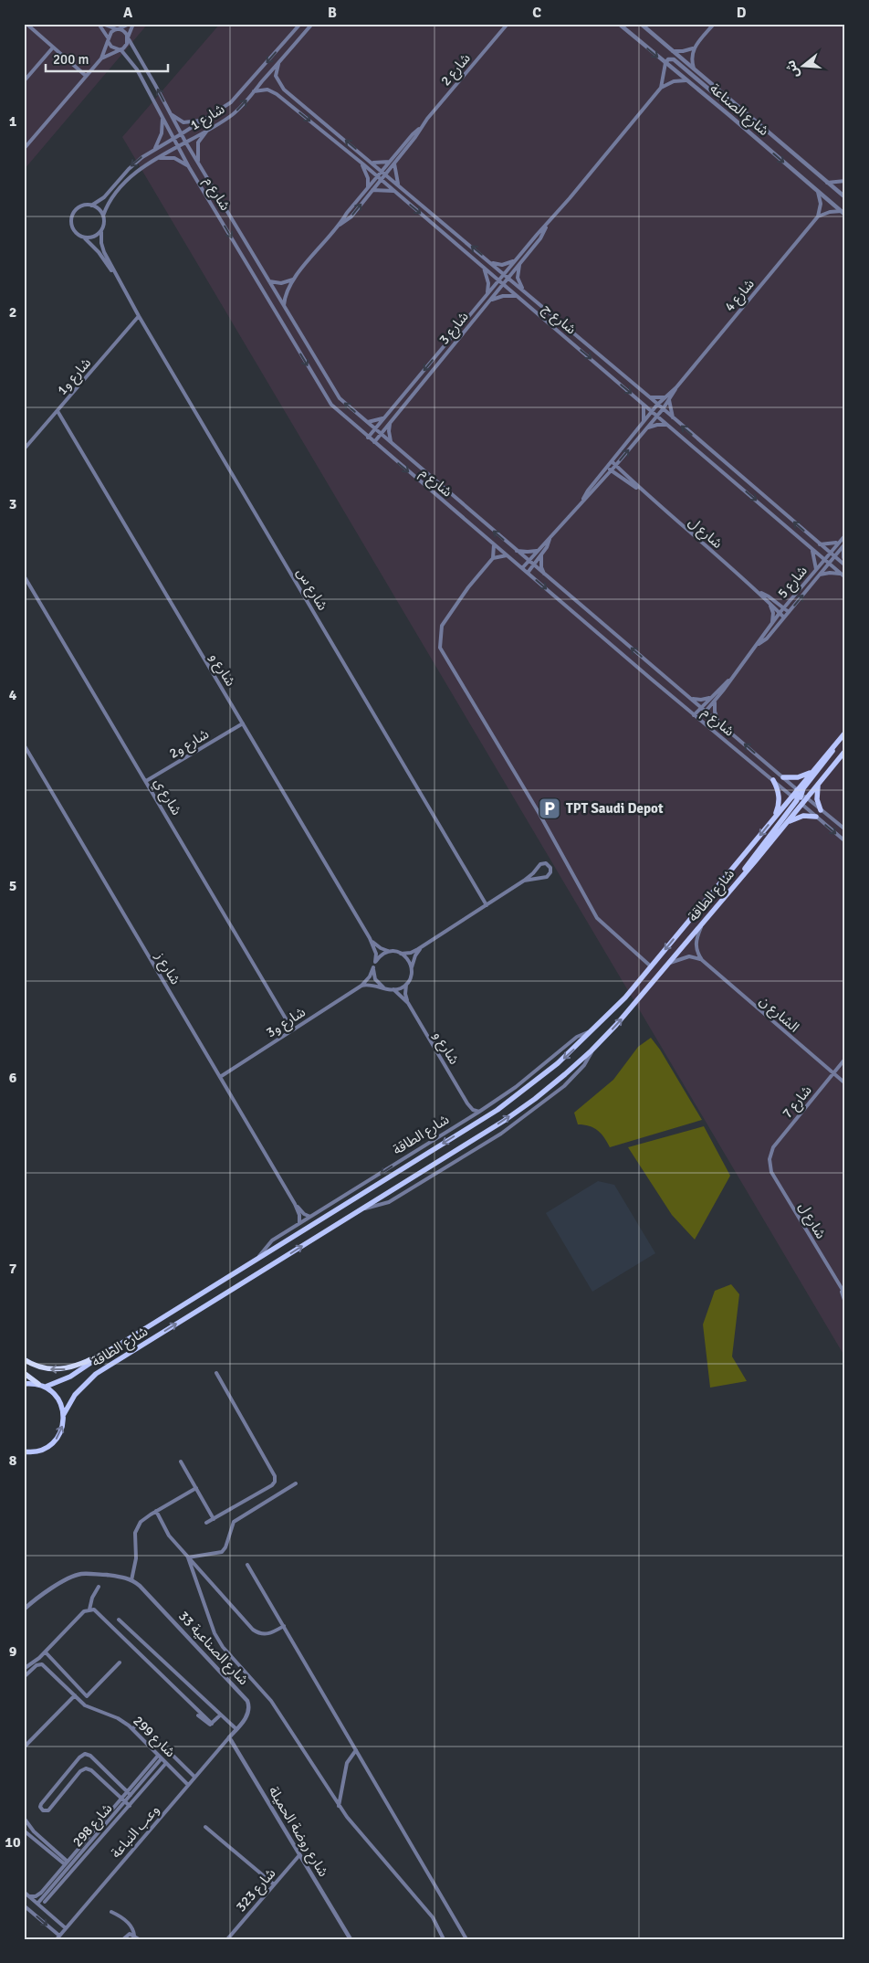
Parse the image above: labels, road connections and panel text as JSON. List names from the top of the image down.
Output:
{
  "streets": {
    "main road": ["شارع الطاقة"],
    "street": [
      "شارع 2",
      "شارع الصناعة",
      "شارع 1",
      "شارع م",
      "شارع 4",
      "شارع ج",
      "شارع 3",
      "شارع و1",
      "شارع ل",
      "شارع 5",
      "شارع س",
      "شارع و",
      "شارع و2",
      "شارع ي",
      "شارع ز",
      "الشارع ن",
      "شارع و3",
      "شارع 7",
      "شارع الصناعية 33",
      "شارع 299",
      "شارع 298",
      "وعب النباعة",
      "شارع روضة الحميلة",
      "شارع 323"
    ]
  },
  "crossings": [
    ["شارع 2", "شارع م"],
    ["شارع 2", "شارع ج"],
    ["شارع 1", "شارع م"],
    ["شارع 1", "شارع ج"],
    ["شارع 1", "شارع س"],
    ["شارع م", "شارع 4"],
    ["شارع م", "شارع 3"],
    ["شارع م", "شارع 5"],
    ["شارع م", "شارع الطاقة"],
    ["شارع 4", "شارع ج"],
    ["شارع 4", "شارع ل"],
    ["شارع ج", "شارع 3"],
    ["شارع ج", "شارع 5"],
    ["شارع و1", "شارع س"],
    ["شارع و1", "شارع و"],
    ["شارع ل", "شارع 5"],
    ["شارع ل", "شارع 7"],
    ["شارع و", "شارع و2"],
    ["شارع و", "شارع الطاقة"],
    ["شارع و", "شارع و3"],
    ["شارع و2", "شارع ي"],
    ["شارع ي", "شارع و3"],
    ["شارع الطاقة", "شارع ز"],
    ["شارع ز", "شارع و3"],
    ["الشارع ن", "شارع 7"],
    ["شارع الصناعية 33", "وعب النباعة"],
    ["شارع الصناعية 33", "شارع روضة الحميلة"],
    ["شارع 299", "شارع 298"],
    ["شارع 299", "وعب النباعة"],
    ["وعب النباعة", "شارع روضة الحميلة"],
    ["شارع روضة الحميلة", "شارع 323"]
  ],
  "places": {
    "parking": ["TPT Saudi Depot"]
  },
  "scale_bar": "200 m",
  "north": "left",
  "grid": {
    "columns": [
      "A",
      "B",
      "C",
      "D"
    ],
    "rows": [
      "1",
      "2",
      "3",
      "4",
      "5",
      "6",
      "7",
      "8",
      "9",
      "10"
    ]
  }
}
